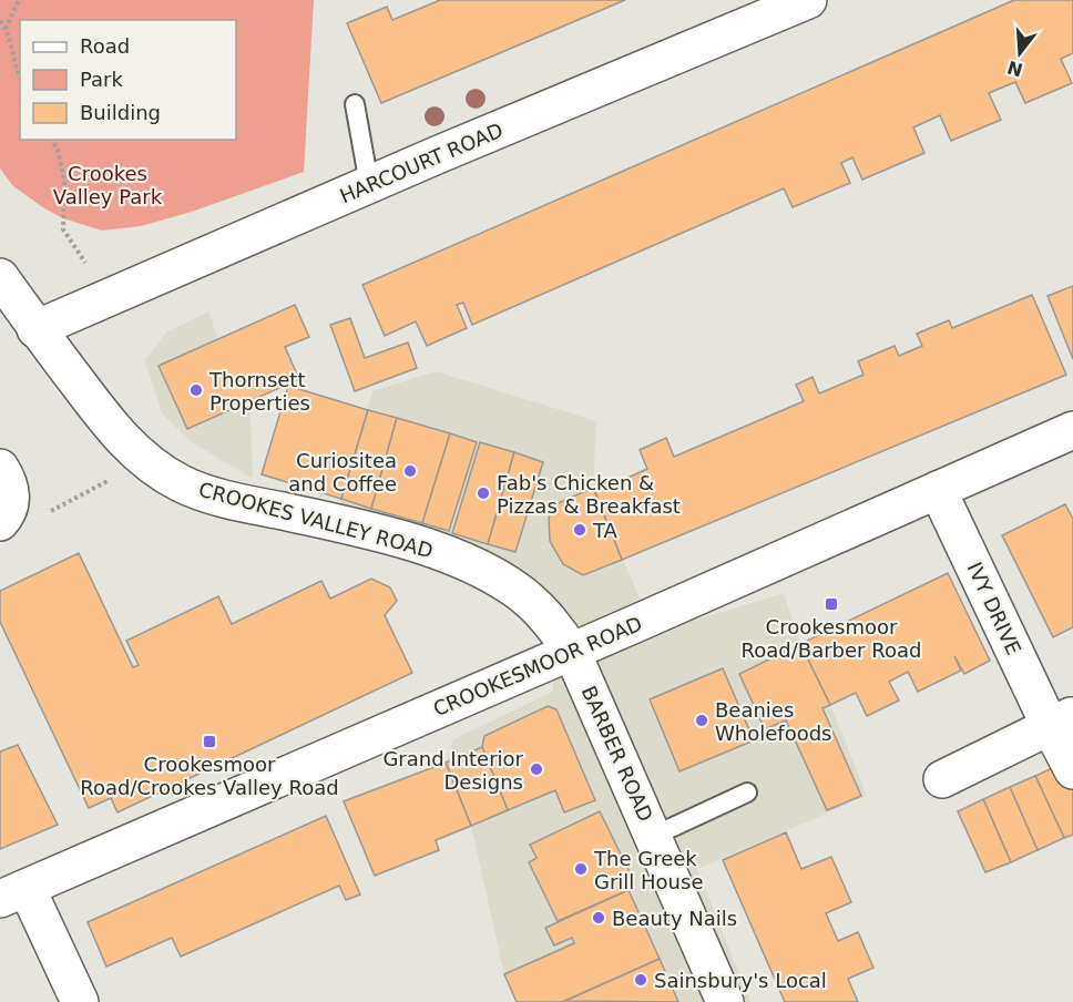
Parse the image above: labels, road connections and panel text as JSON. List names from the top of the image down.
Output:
{
  "streets": {
    "street": [
      "HARCOURT ROAD",
      "CROOKES VALLEY ROAD",
      "IVY DRIVE",
      "CROOKESMOOR ROAD",
      "BARBER ROAD"
    ]
  },
  "crossings": [
    ["HARCOURT ROAD", "CROOKES VALLEY ROAD"],
    ["CROOKES VALLEY ROAD", "CROOKESMOOR ROAD"],
    ["CROOKES VALLEY ROAD", "BARBER ROAD"],
    ["IVY DRIVE", "CROOKESMOOR ROAD"],
    ["CROOKESMOOR ROAD", "BARBER ROAD"]
  ],
  "parks": ["Crookes Valley Park"],
  "places": {
    "other": [
      "Thornsett Properties",
      "Curiositea and Coffee",
      "Fab's Chicken & Pizzas & Breakfast",
      "TA",
      "Beanies Wholefoods",
      "Grand Interior Designs",
      "The Greek Grill House",
      "Beauty Nails",
      "Sainsbury's Local"
    ],
    "transit": ["Crookesmoor Road/Barber Road", "Crookesmoor Road/Crookes Valley Road"]
  },
  "legend": ["Road", "Park", "Building"],
  "north": "bottom"
}
